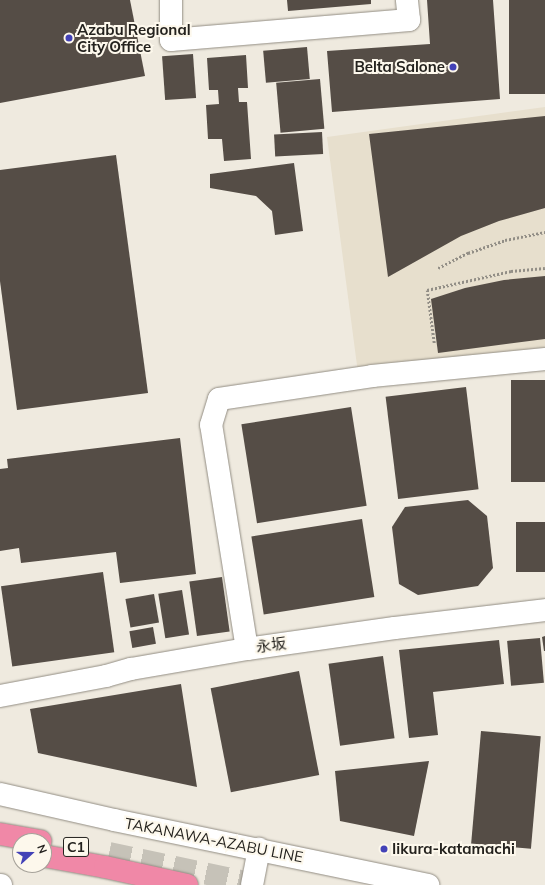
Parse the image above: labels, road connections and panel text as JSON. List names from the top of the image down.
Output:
{
  "streets": {
    "highway": ["C1"],
    "street": ["永坂", "TAKANAWA-AZABU LINE"]
  },
  "places": ["Azabu Regional City Office", "Belta Salone", "Iikura-katamachi"],
  "north": "right"
}
